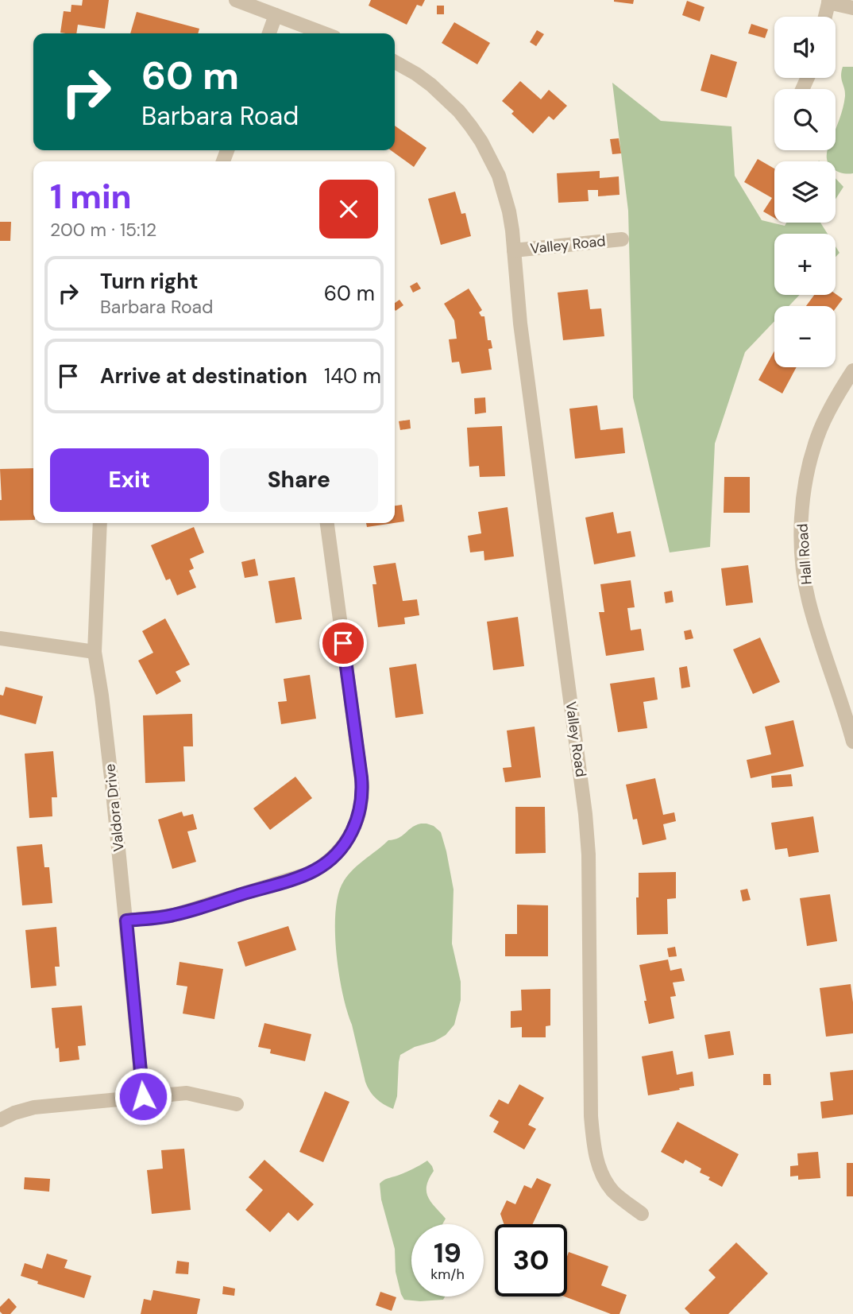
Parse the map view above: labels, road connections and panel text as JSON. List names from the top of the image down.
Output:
{
  "streets": {
    "street": ["Valley Road", "Hall Road", "Valdora Drive"]
  },
  "page": {
    "map_buttons": ["+", "−"],
    "turn": ["60 m", "Barbara Road"],
    "heading": ["1 min", "200 m · 15:12"],
    "list": [
      {
        "name": "Turn right",
        "note": "Barbara Road",
        "value": "60 m"
      },
      {
        "name": "Arrive at destination",
        "value": "140 m"
      }
    ],
    "buttons": ["Exit", "Share"],
    "speed": "19 km/h",
    "limit": "30"
  }
}
